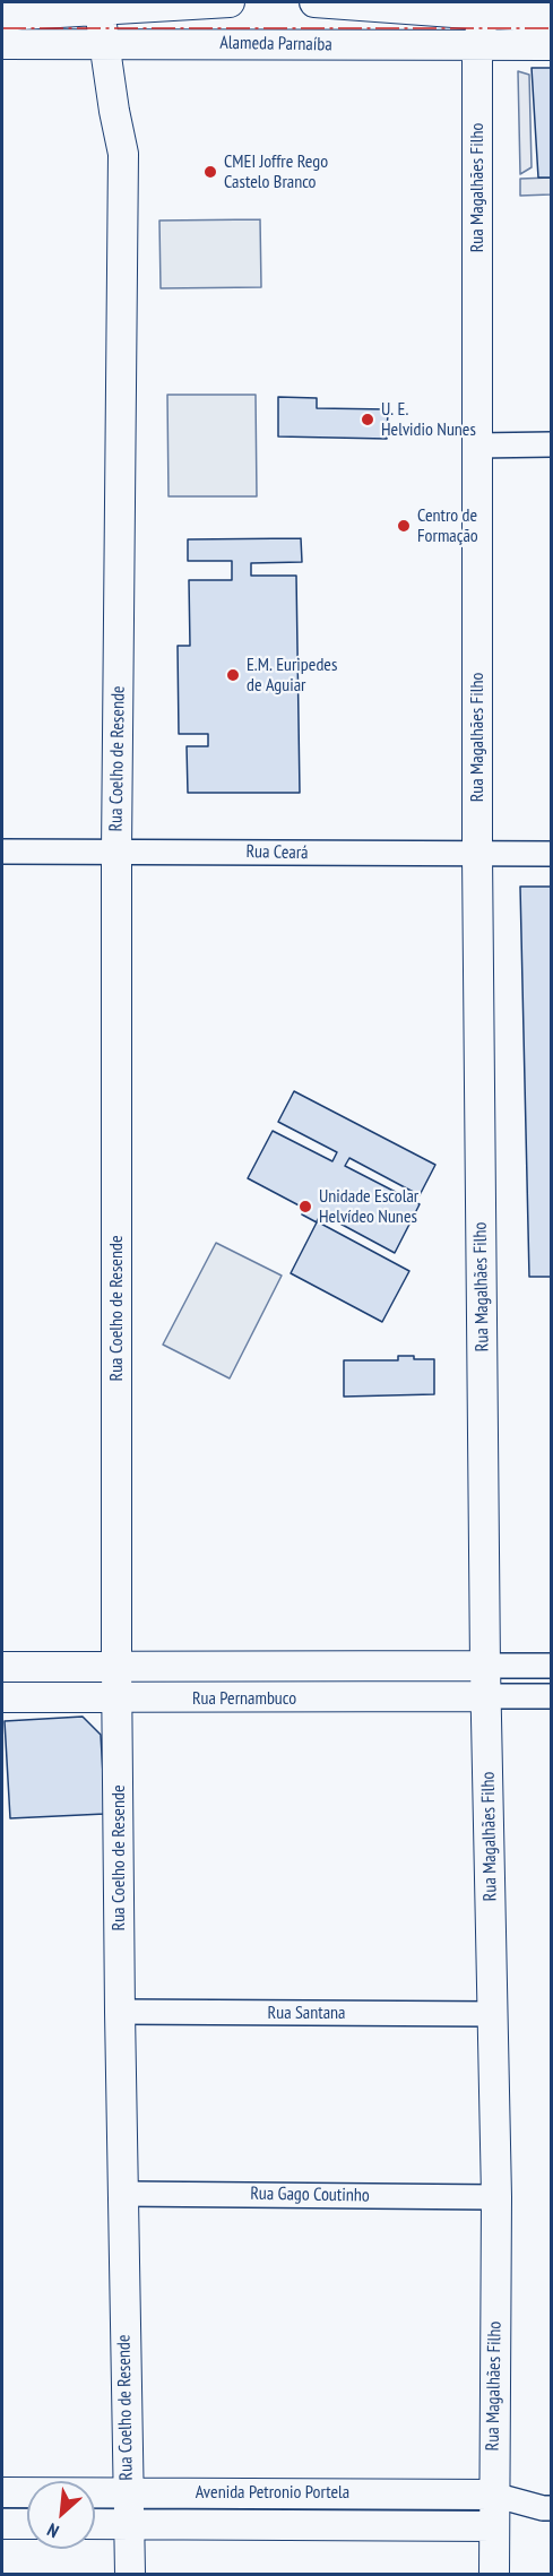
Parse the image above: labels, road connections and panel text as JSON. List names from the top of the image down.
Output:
{
  "streets": {
    "main road": [
      "Alameda Parnaíba",
      "Rua Magalhães Filho",
      "Rua Coelho de Resende",
      "Rua Pernambuco",
      "Avenida Petronio Portela"
    ],
    "street": ["Rua Ceará", "Rua Santana", "Rua Gago Coutinho"]
  },
  "crossings": [
    ["Alameda Parnaíba", "Rua Magalhães Filho"],
    ["Alameda Parnaíba", "Rua Coelho de Resende"],
    ["Rua Magalhães Filho", "Rua Ceará"],
    ["Rua Magalhães Filho", "Rua Pernambuco"],
    ["Rua Magalhães Filho", "Rua Santana"],
    ["Rua Magalhães Filho", "Rua Gago Coutinho"],
    ["Rua Magalhães Filho", "Avenida Petronio Portela"],
    ["Rua Coelho de Resende", "Rua Ceará"],
    ["Rua Coelho de Resende", "Rua Pernambuco"],
    ["Rua Coelho de Resende", "Rua Santana"],
    ["Rua Coelho de Resende", "Rua Gago Coutinho"],
    ["Rua Coelho de Resende", "Avenida Petronio Portela"]
  ],
  "places": [
    "CMEI Joffre Rego Castelo Branco",
    "U. E. Helvidio Nunes",
    "Centro de Formação",
    "E.M. Euripedes de Aguiar",
    "Unidade Escolar Helvídeo Nunes"
  ],
  "north": "bottom left"
}
